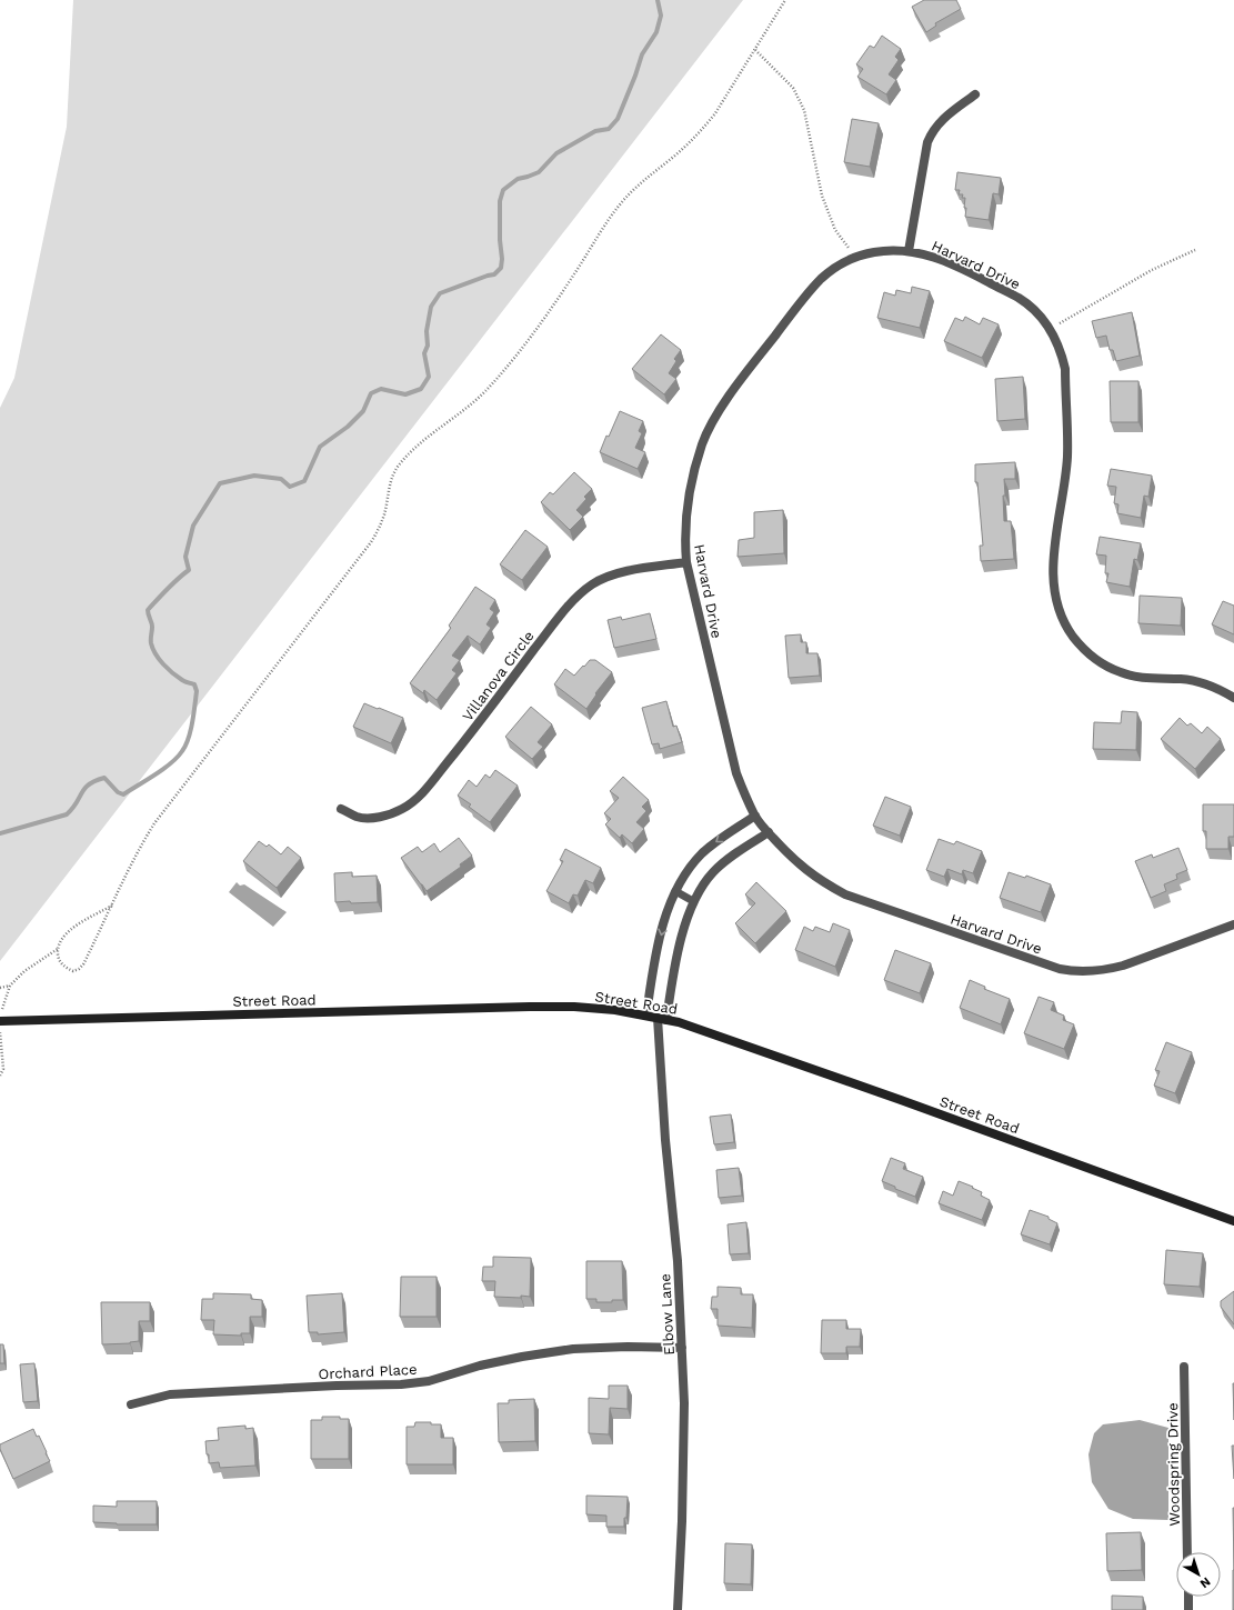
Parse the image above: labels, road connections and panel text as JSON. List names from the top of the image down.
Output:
{
  "streets": {
    "main road": ["Street Road"],
    "street": [
      "Harvard Drive",
      "Villanova Circle",
      "Elbow Lane",
      "Orchard Place",
      "Woodspring Drive"
    ]
  },
  "crossings": [
    ["Harvard Drive", "Villanova Circle"],
    ["Street Road", "Elbow Lane"],
    ["Elbow Lane", "Orchard Place"]
  ],
  "north": "bottom right"
}
